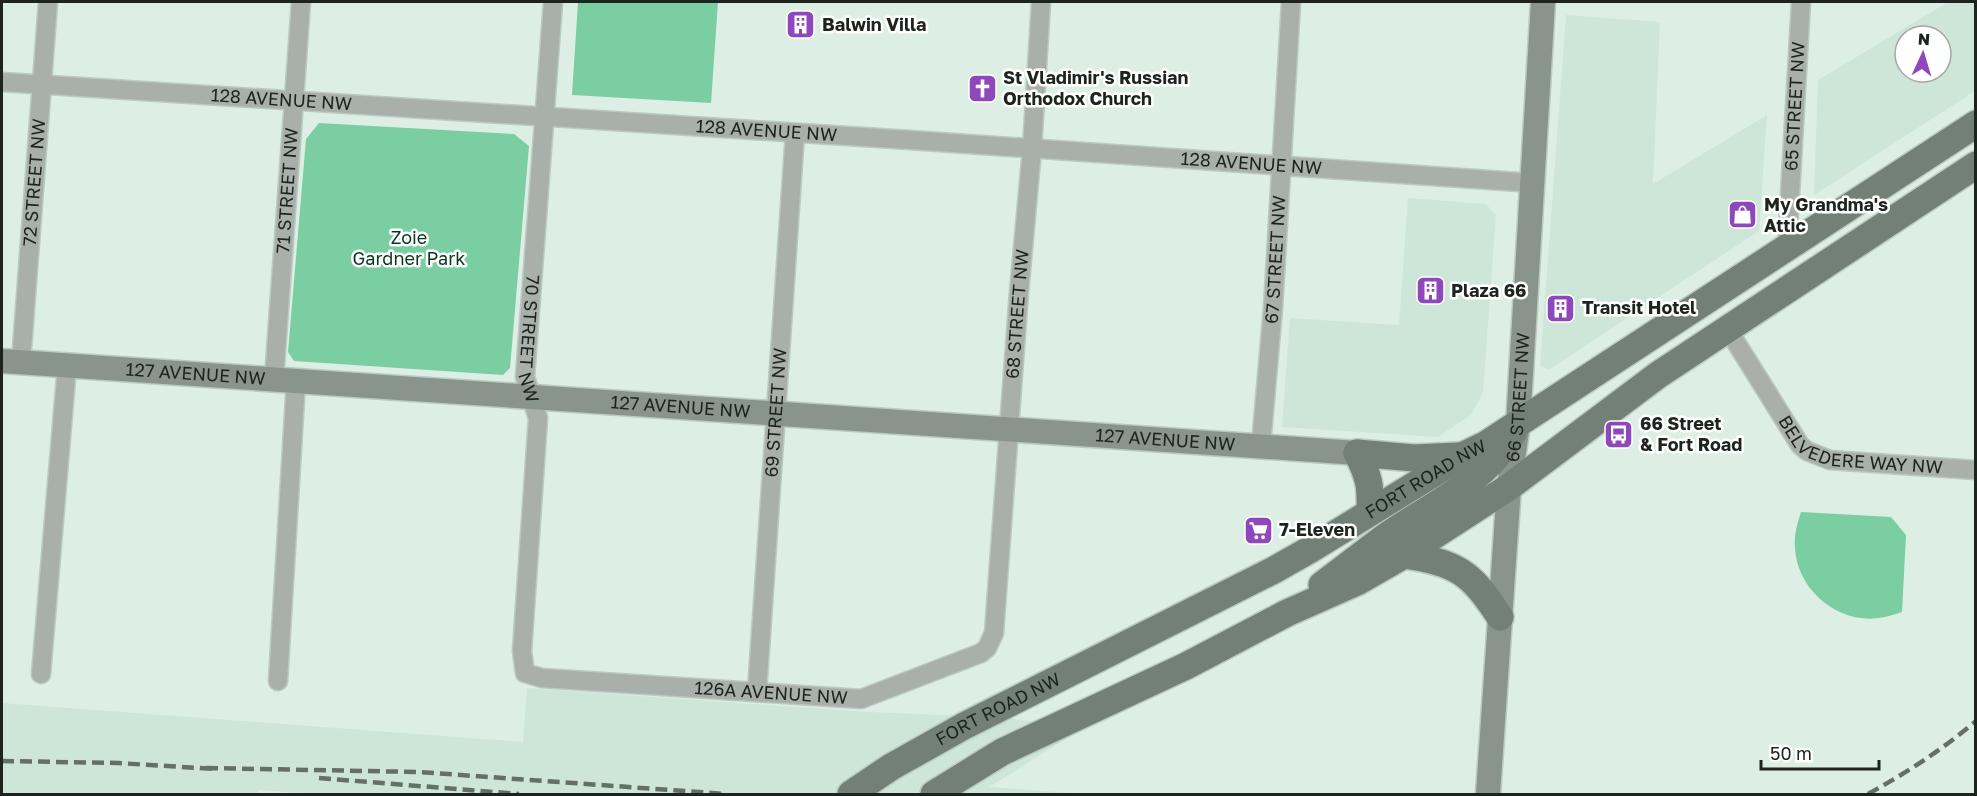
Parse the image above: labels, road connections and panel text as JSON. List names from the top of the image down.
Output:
{
  "streets": {
    "main road": ["FORT ROAD NW"],
    "street": [
      "128 AVENUE NW",
      "65 STREET NW",
      "72 STREET NW",
      "71 STREET NW",
      "67 STREET NW",
      "68 STREET NW",
      "70 STREET NW",
      "127 AVENUE NW",
      "66 STREET NW",
      "69 STREET NW",
      "BELVEDERE WAY NW",
      "126A AVENUE NW"
    ]
  },
  "crossings": [
    ["128 AVENUE NW", "72 STREET NW"],
    ["128 AVENUE NW", "71 STREET NW"],
    ["128 AVENUE NW", "67 STREET NW"],
    ["128 AVENUE NW", "68 STREET NW"],
    ["128 AVENUE NW", "70 STREET NW"],
    ["128 AVENUE NW", "66 STREET NW"],
    ["128 AVENUE NW", "69 STREET NW"],
    ["65 STREET NW", "FORT ROAD NW"],
    ["72 STREET NW", "127 AVENUE NW"],
    ["71 STREET NW", "127 AVENUE NW"],
    ["67 STREET NW", "127 AVENUE NW"],
    ["68 STREET NW", "127 AVENUE NW"],
    ["68 STREET NW", "126A AVENUE NW"],
    ["70 STREET NW", "127 AVENUE NW"],
    ["70 STREET NW", "126A AVENUE NW"],
    ["127 AVENUE NW", "69 STREET NW"],
    ["66 STREET NW", "FORT ROAD NW"],
    ["69 STREET NW", "126A AVENUE NW"]
  ],
  "parks": ["Zoie Gardner Park"],
  "places": {
    "building": ["Balwin Villa", "Plaza 66", "Transit Hotel"],
    "church": ["St Vladimir's Russian Orthodox Church"],
    "shop": ["My Grandma's Attic"],
    "bus stop": ["66 Street & Fort Road"],
    "supermarket": ["7-Eleven"]
  },
  "scale_bar": "50 m",
  "north": "top"
}
